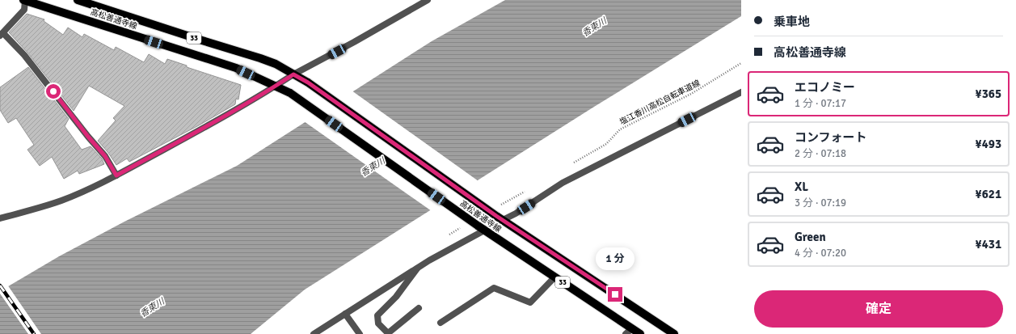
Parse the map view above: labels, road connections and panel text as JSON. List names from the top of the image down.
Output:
{
  "streets": {
    "main road": ["高松善通寺線", "33"],
    "path": ["塩江香川高松自転車道線"]
  },
  "water": ["香東川"],
  "page": {
    "banner": ["乗車地", "高松善通寺線"],
    "list": [
      {
        "name": "エコノミー",
        "note": "1 分 · 07:17",
        "value": "¥365"
      },
      {
        "name": "コンフォート",
        "note": "2 分 · 07:18",
        "value": "¥493"
      },
      {
        "name": "XL",
        "note": "3 分 · 07:19",
        "value": "¥621"
      },
      {
        "name": "Green",
        "note": "4 分 · 07:20",
        "value": "¥431"
      }
    ],
    "bubble": "1 分",
    "buttons": "確定"
  }
}
